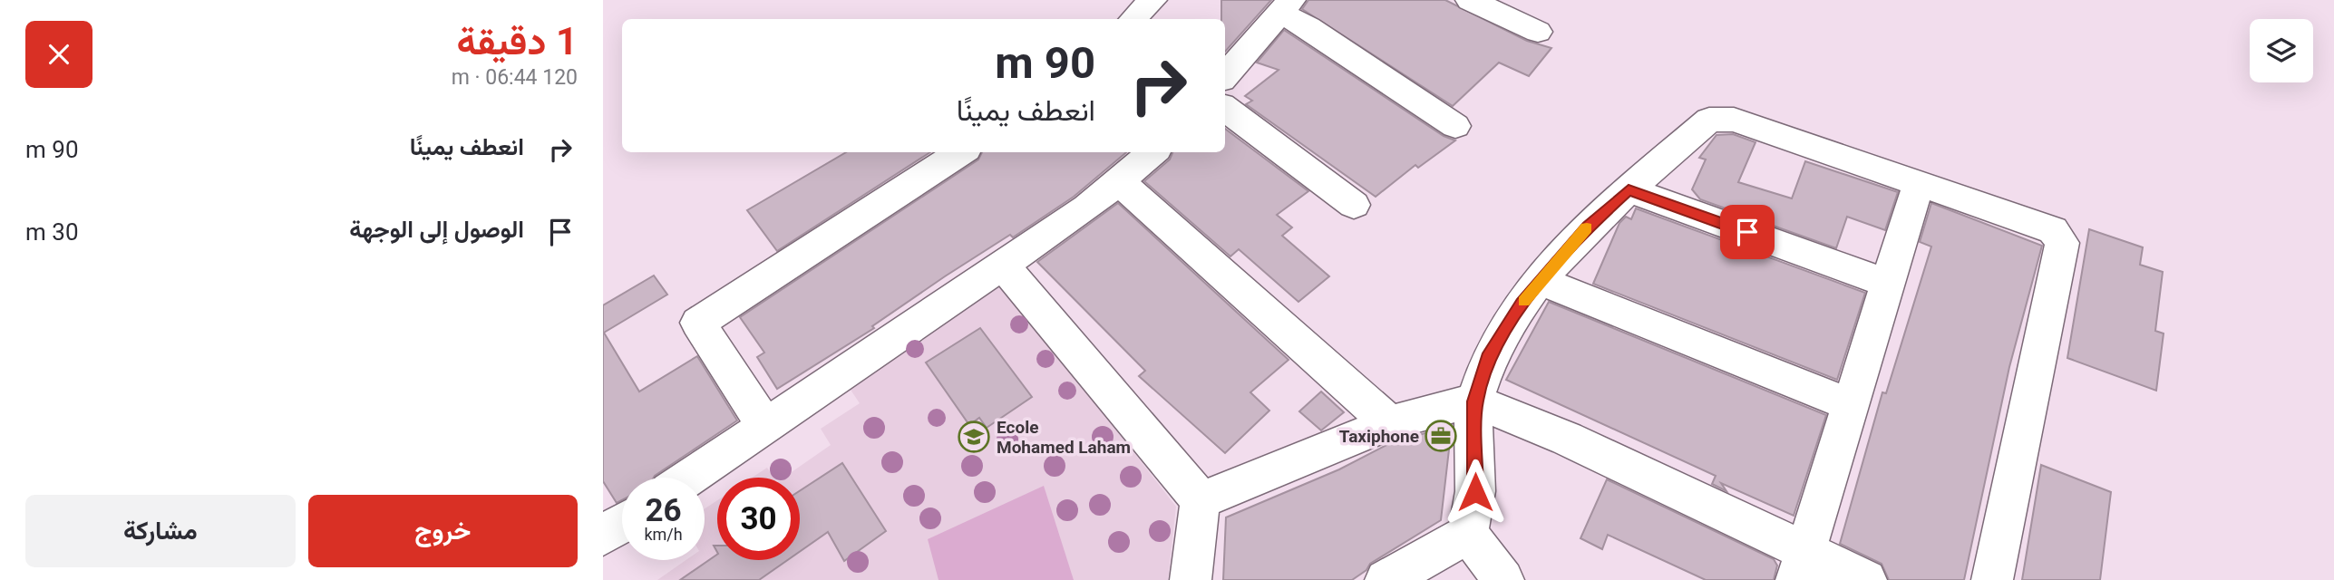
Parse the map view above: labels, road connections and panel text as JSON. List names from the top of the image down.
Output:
{
  "places": {
    "office": ["Taxiphone"],
    "school or university": ["Ecole Mohamed Laham"]
  },
  "page": {
    "heading": ["1 دقيقة", "120 m · 06:44"],
    "turn": ["90 m", "انعطف يمينًا"],
    "list": [
      {
        "name": "انعطف يمينًا",
        "value": "90 m"
      },
      {
        "name": "الوصول إلى الوجهة",
        "value": "30 m"
      }
    ],
    "speed": "26 km/h",
    "limit": "30",
    "buttons": ["خروج", "مشاركة"]
  }
}
